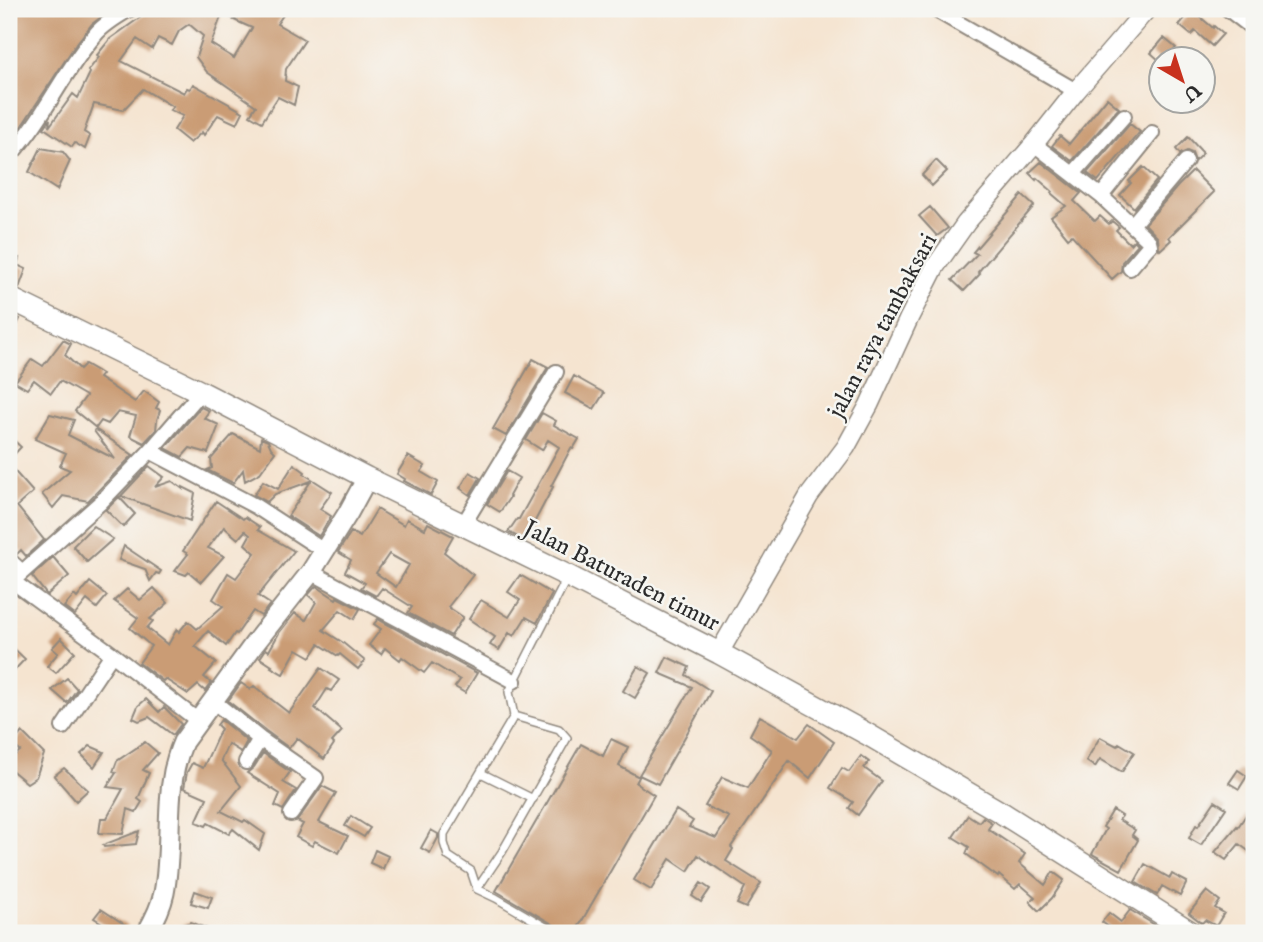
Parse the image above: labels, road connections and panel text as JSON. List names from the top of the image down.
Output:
{
  "streets": {
    "main road": ["Jalan Baturaden timur"],
    "street": ["jalan raya tambaksari"]
  },
  "crossings": [
    ["jalan raya tambaksari", "Jalan Baturaden timur"]
  ],
  "north": "bottom right"
}
